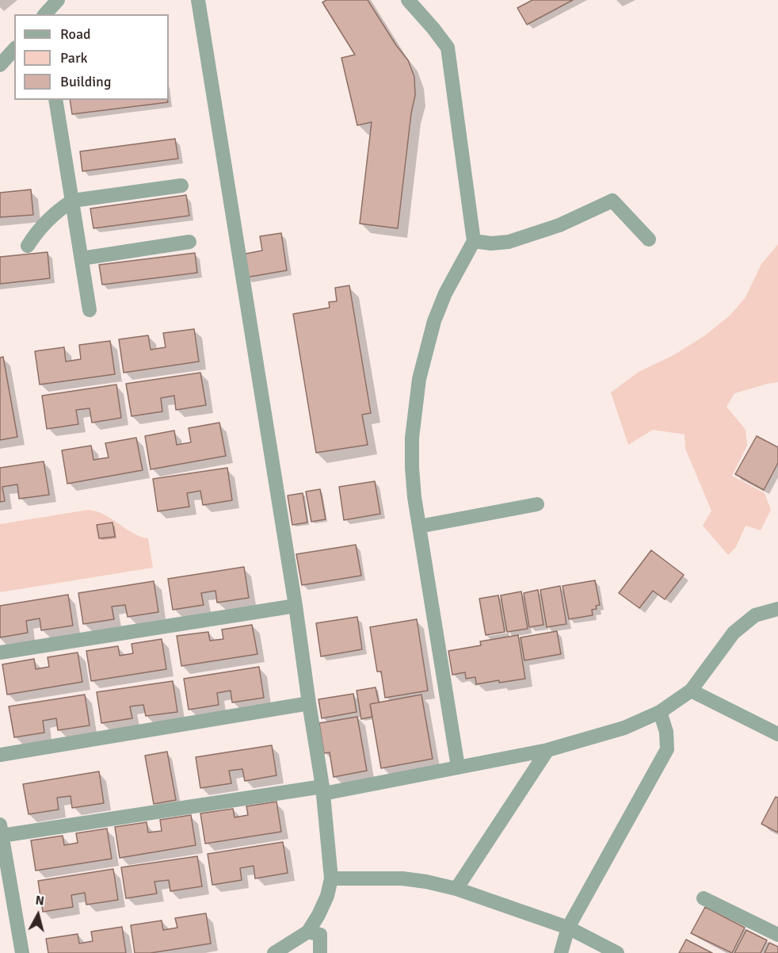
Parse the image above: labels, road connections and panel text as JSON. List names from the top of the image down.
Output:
{
  "legend": ["Road", "Park", "Building"],
  "north": "top"
}
